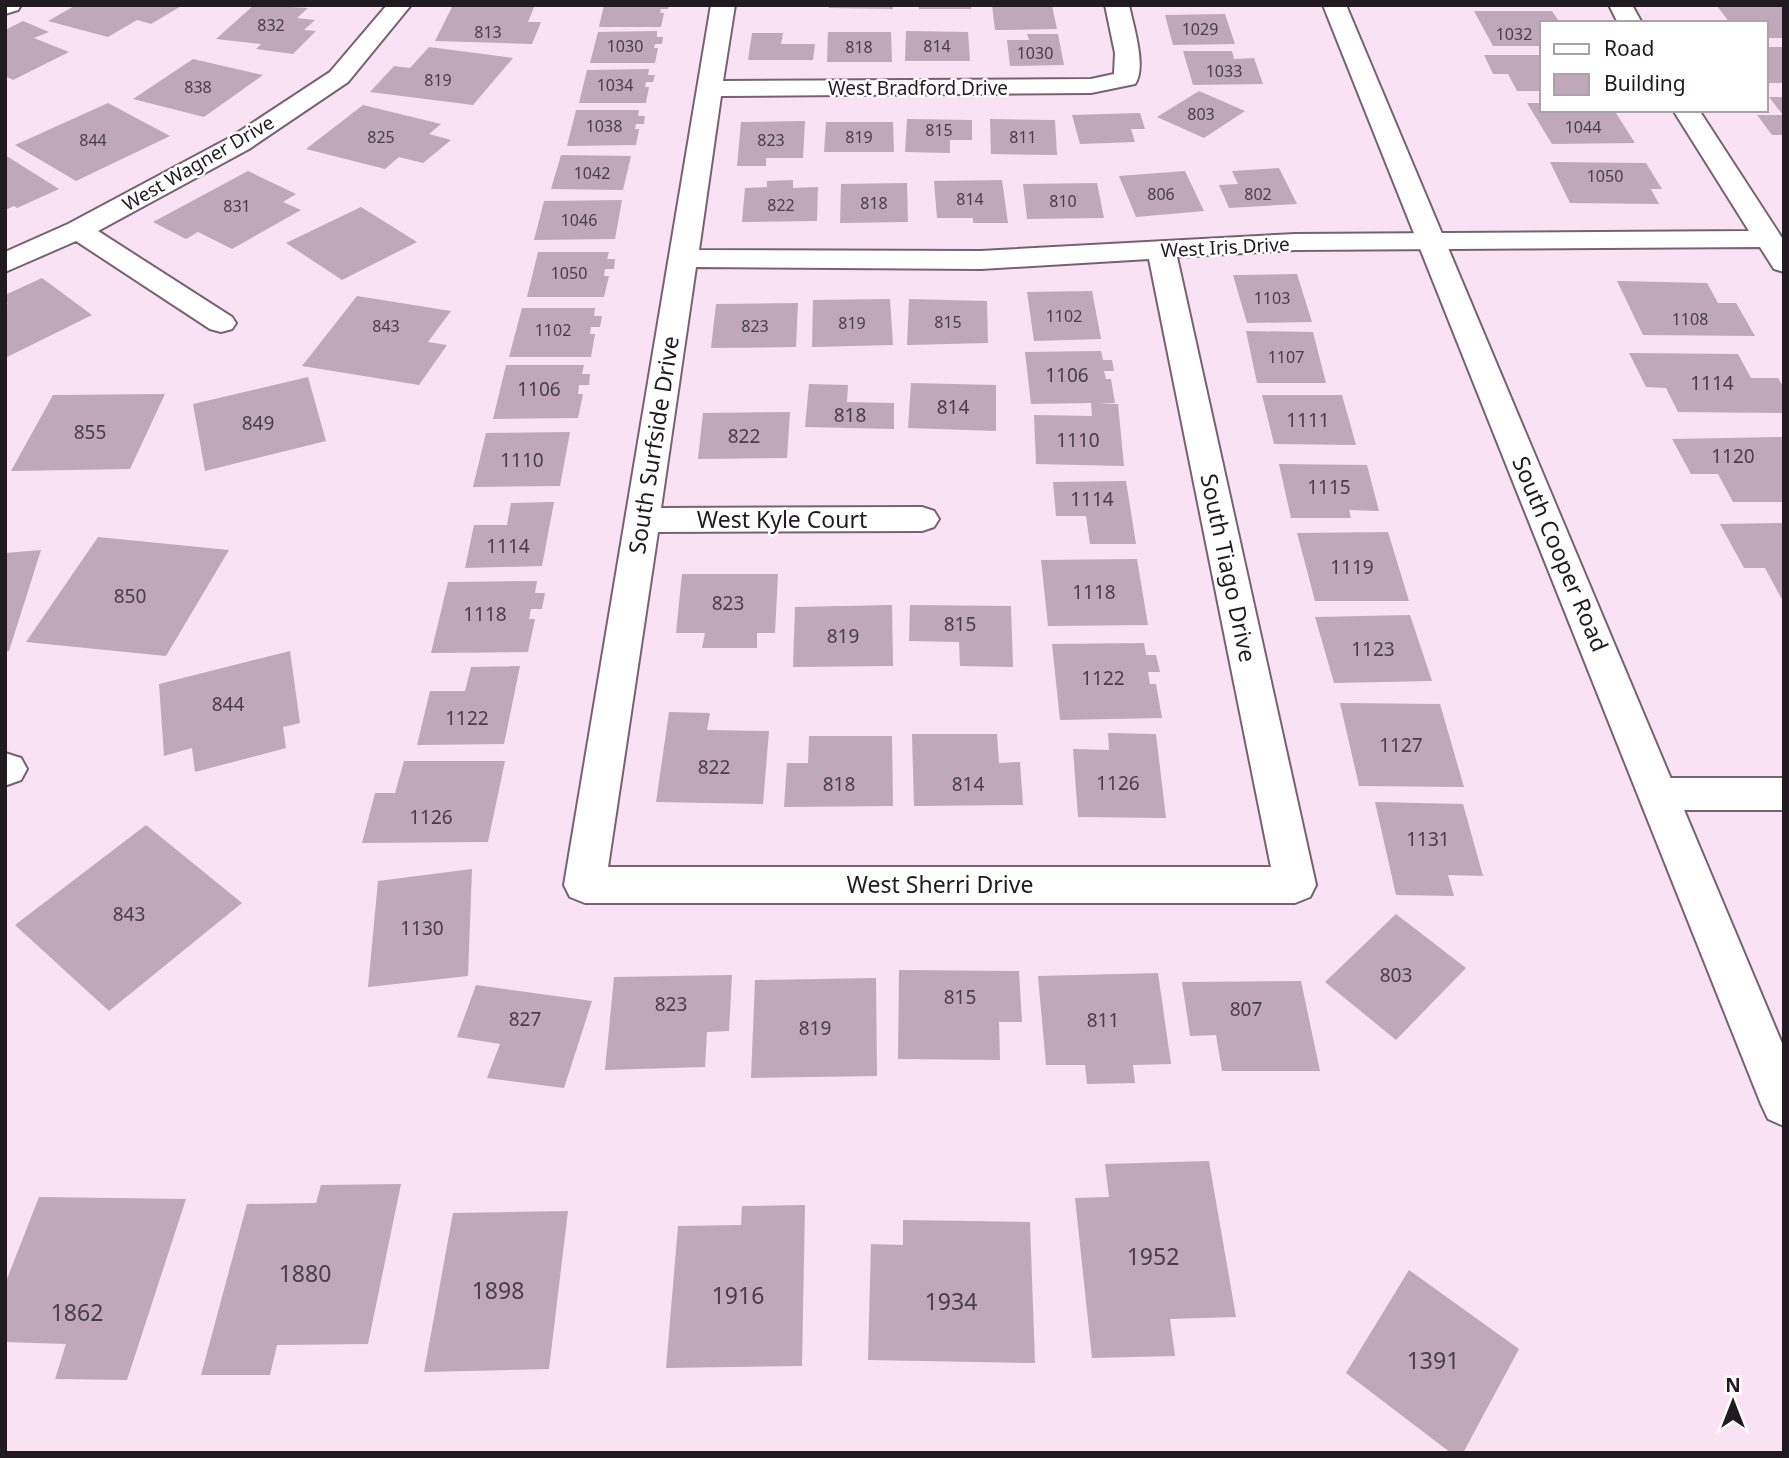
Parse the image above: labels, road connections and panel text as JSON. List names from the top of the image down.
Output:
{
  "streets": {
    "street": [
      "West Bradford Drive",
      "West Wagner Drive",
      "West Iris Drive",
      "South Surfside Drive",
      "West Kyle Court",
      "South Cooper Road",
      "South Tiago Drive",
      "West Sherri Drive"
    ]
  },
  "crossings": [
    ["West Bradford Drive", "South Surfside Drive"],
    ["West Iris Drive", "South Surfside Drive"],
    ["West Iris Drive", "South Cooper Road"],
    ["West Iris Drive", "South Tiago Drive"],
    ["South Surfside Drive", "West Kyle Court"],
    ["South Surfside Drive", "West Sherri Drive"],
    ["South Tiago Drive", "West Sherri Drive"]
  ],
  "house_numbers": [
    "832",
    "1029",
    "813",
    "1032",
    "1030",
    "814",
    "818",
    "1030",
    "1033",
    "819",
    "1034",
    "838",
    "803",
    "1038",
    "1044",
    "815",
    "825",
    "819",
    "811",
    "844",
    "823",
    "1042",
    "1050",
    "806",
    "802",
    "814",
    "810",
    "818",
    "822",
    "831",
    "1046",
    "1050",
    "1103",
    "1102",
    "1108",
    "815",
    "819",
    "843",
    "823",
    "1102",
    "1107",
    "1106",
    "1114",
    "1106",
    "814",
    "818",
    "1111",
    "849",
    "855",
    "822",
    "1110",
    "1120",
    "1110",
    "1115",
    "1114",
    "1114",
    "1119",
    "1118",
    "850",
    "823",
    "1118",
    "815",
    "819",
    "1123",
    "1122",
    "844",
    "1122",
    "1127",
    "822",
    "1126",
    "818",
    "814",
    "1126",
    "1131",
    "843",
    "1130",
    "803",
    "815",
    "823",
    "807",
    "827",
    "811",
    "819",
    "1952",
    "1880",
    "1898",
    "1916",
    "1934",
    "1862",
    "1391"
  ],
  "legend": ["Road", "Building"],
  "north": "top"
}
